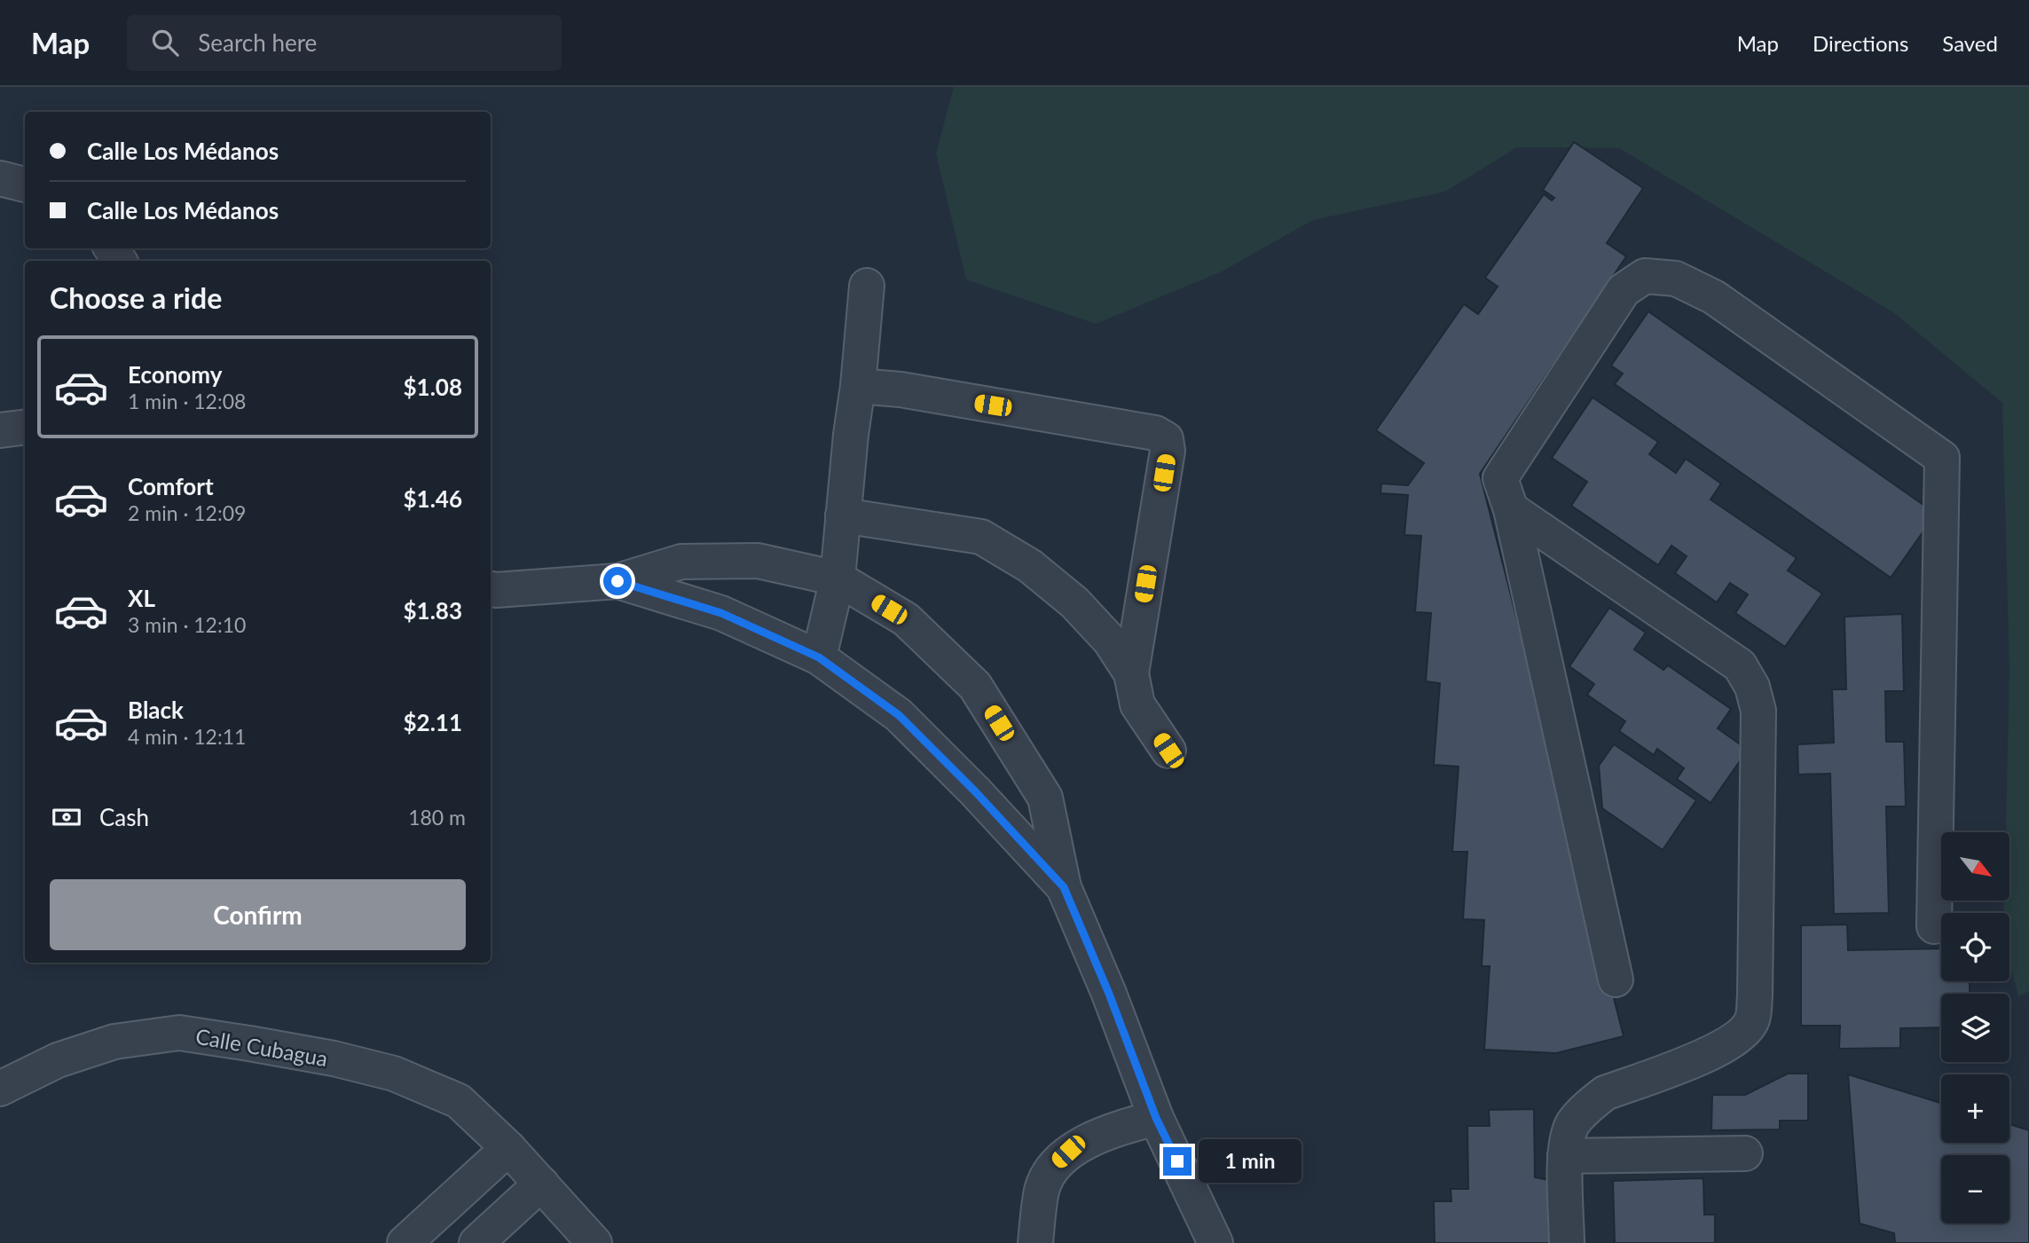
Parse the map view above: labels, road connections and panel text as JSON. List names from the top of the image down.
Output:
{
  "streets": {
    "street": ["Calle Cubagua"]
  },
  "north": "bottom right",
  "page": {
    "header": "Map",
    "search": "Search here",
    "nav": ["Map", "Directions", "Saved"],
    "banner": ["Calle Los Médanos", "Calle Los Médanos"],
    "heading": "Choose a ride",
    "list": [
      {
        "name": "Economy",
        "note": "1 min · 12:08",
        "value": "$1.08"
      },
      {
        "name": "Comfort",
        "note": "2 min · 12:09",
        "value": "$1.46"
      },
      {
        "name": "XL",
        "note": "3 min · 12:10",
        "value": "$1.83"
      },
      {
        "name": "Black",
        "note": "4 min · 12:11",
        "value": "$2.11"
      }
    ],
    "pay": ["Cash", "180 m"],
    "map_buttons": ["+", "−"],
    "buttons": "Confirm",
    "bubble": "1 min"
  }
}
